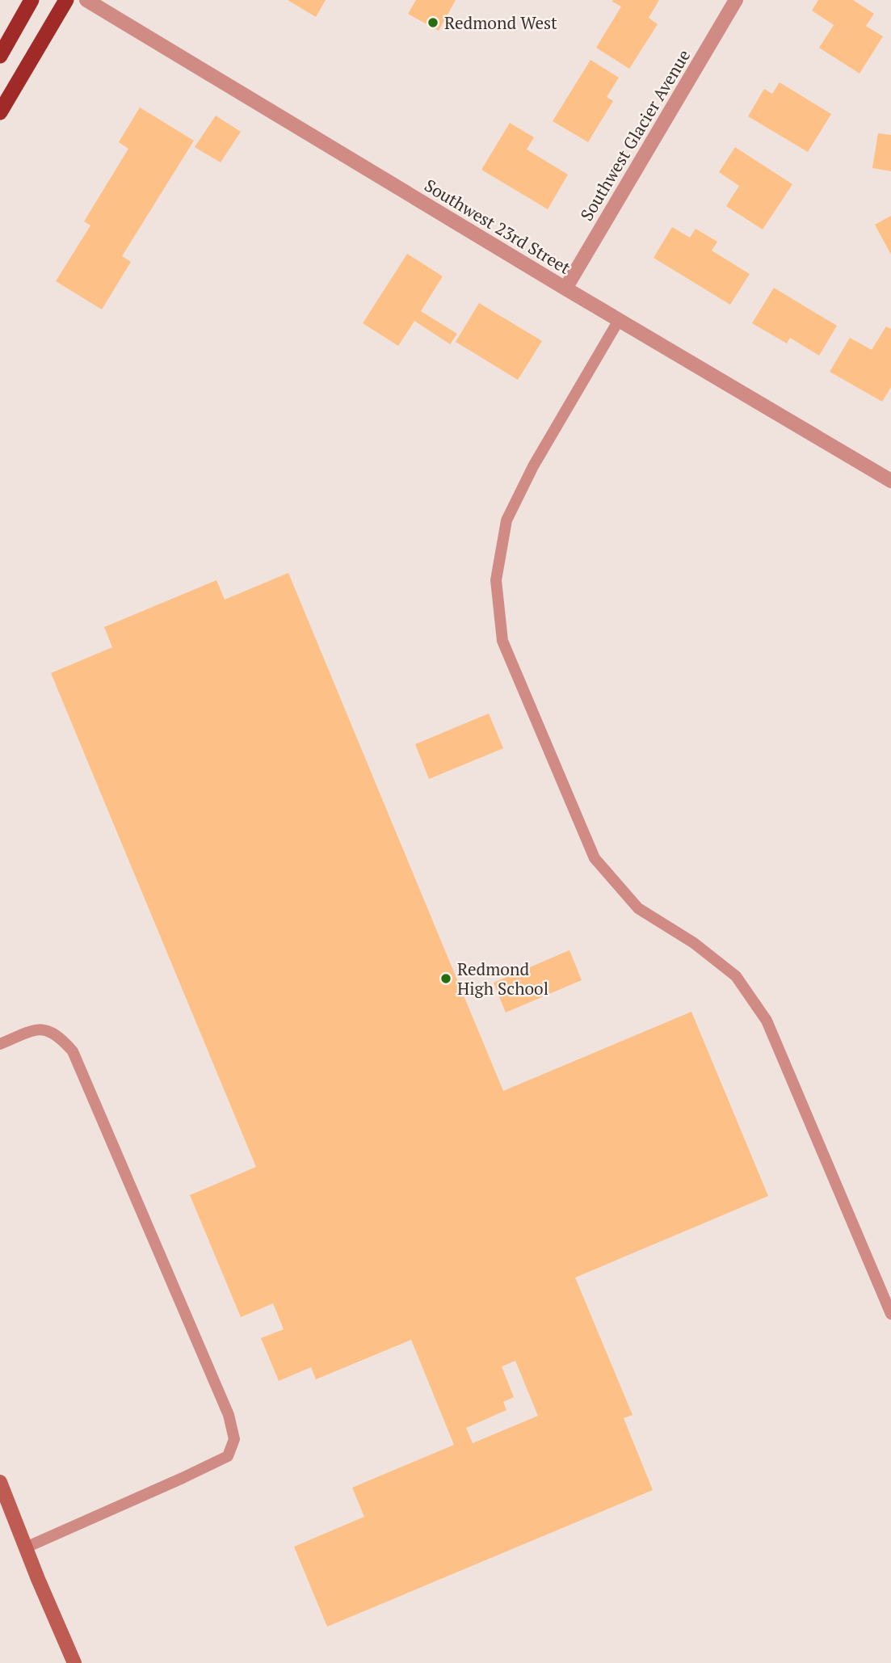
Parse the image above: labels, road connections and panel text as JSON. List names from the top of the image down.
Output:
{
  "streets": {
    "street": ["Southwest Glacier Avenue", "Southwest 23rd Street"]
  },
  "crossings": [
    ["Southwest Glacier Avenue", "Southwest 23rd Street"]
  ],
  "places": ["Redmond West", "Redmond High School"]
}
